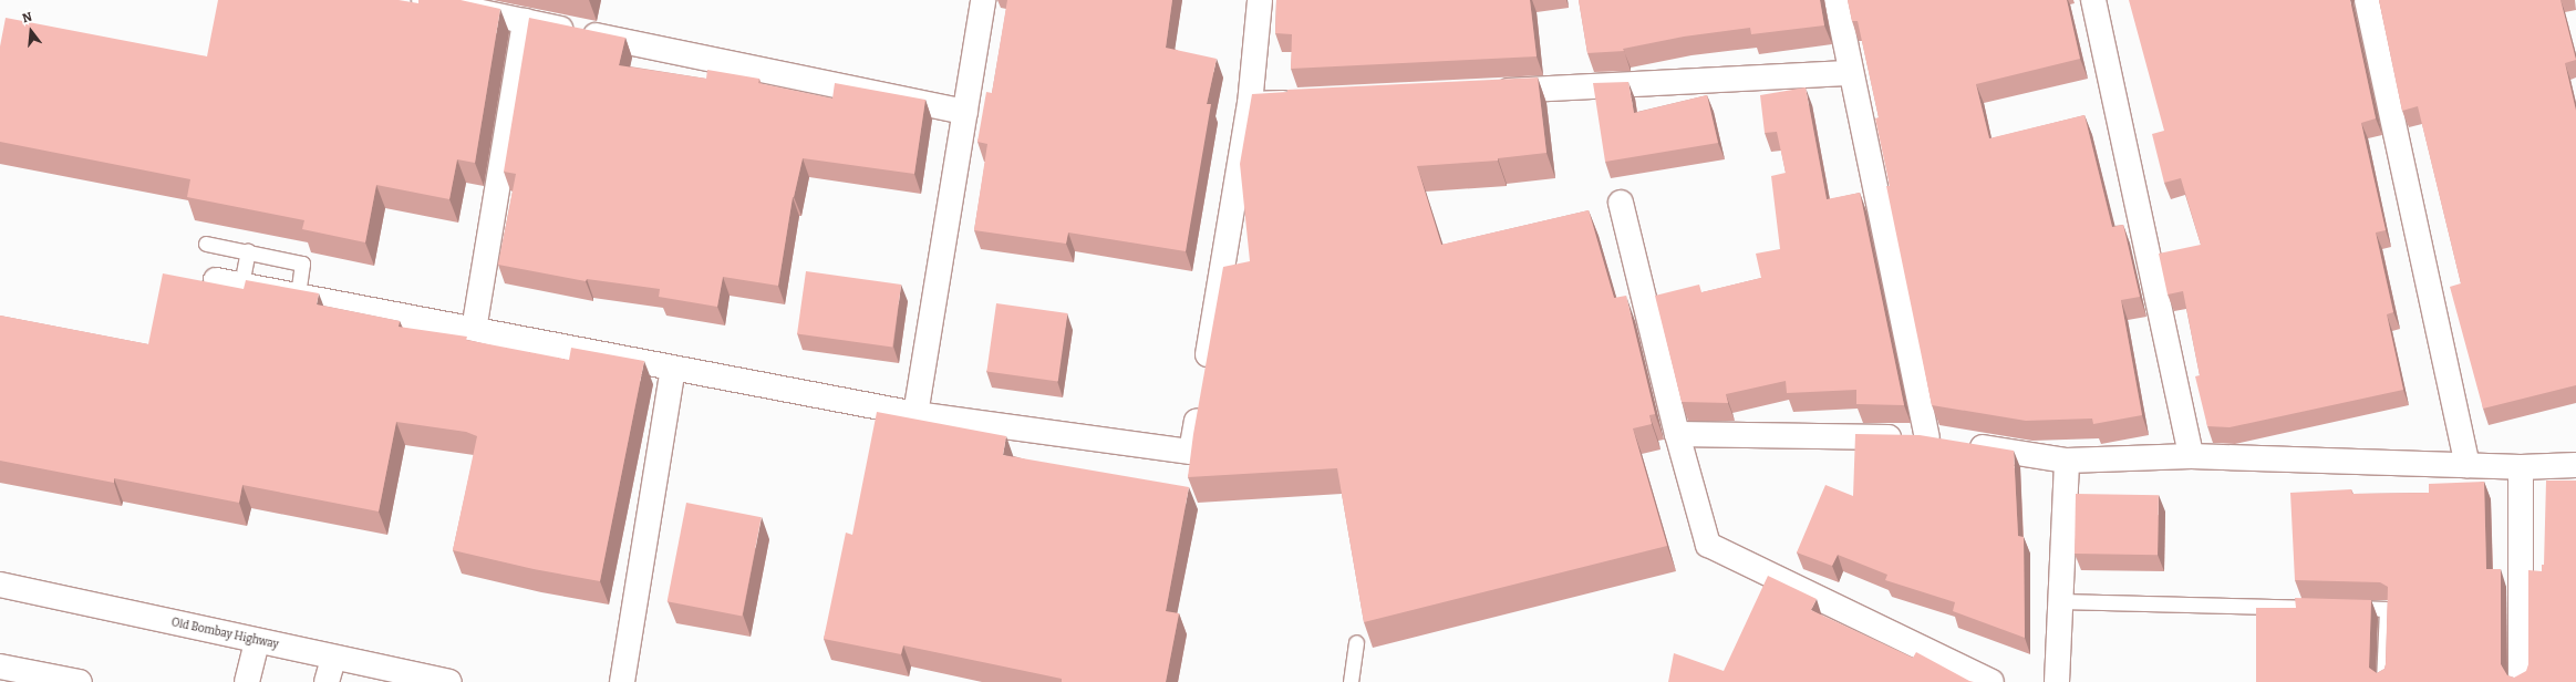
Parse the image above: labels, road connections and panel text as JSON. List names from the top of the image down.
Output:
{
  "streets": {
    "street": ["Old Bombay Highway"]
  },
  "north": "top"
}
